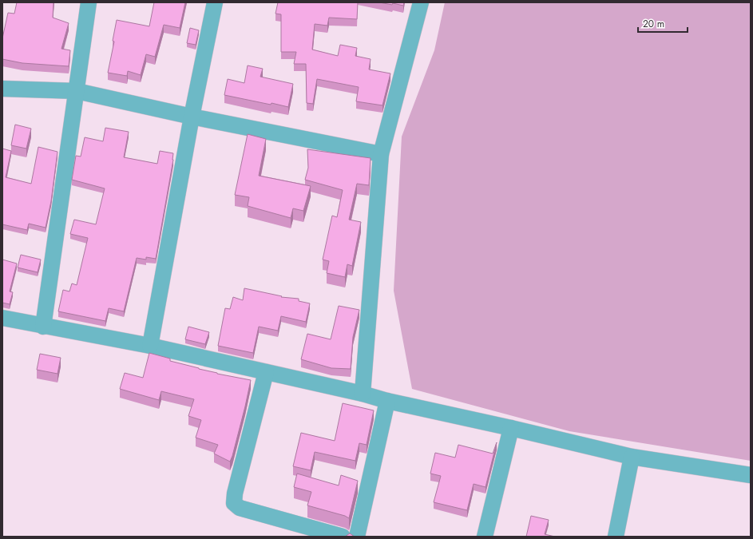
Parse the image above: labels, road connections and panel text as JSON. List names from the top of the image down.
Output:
{
  "scale_bar": "20 m"
}
